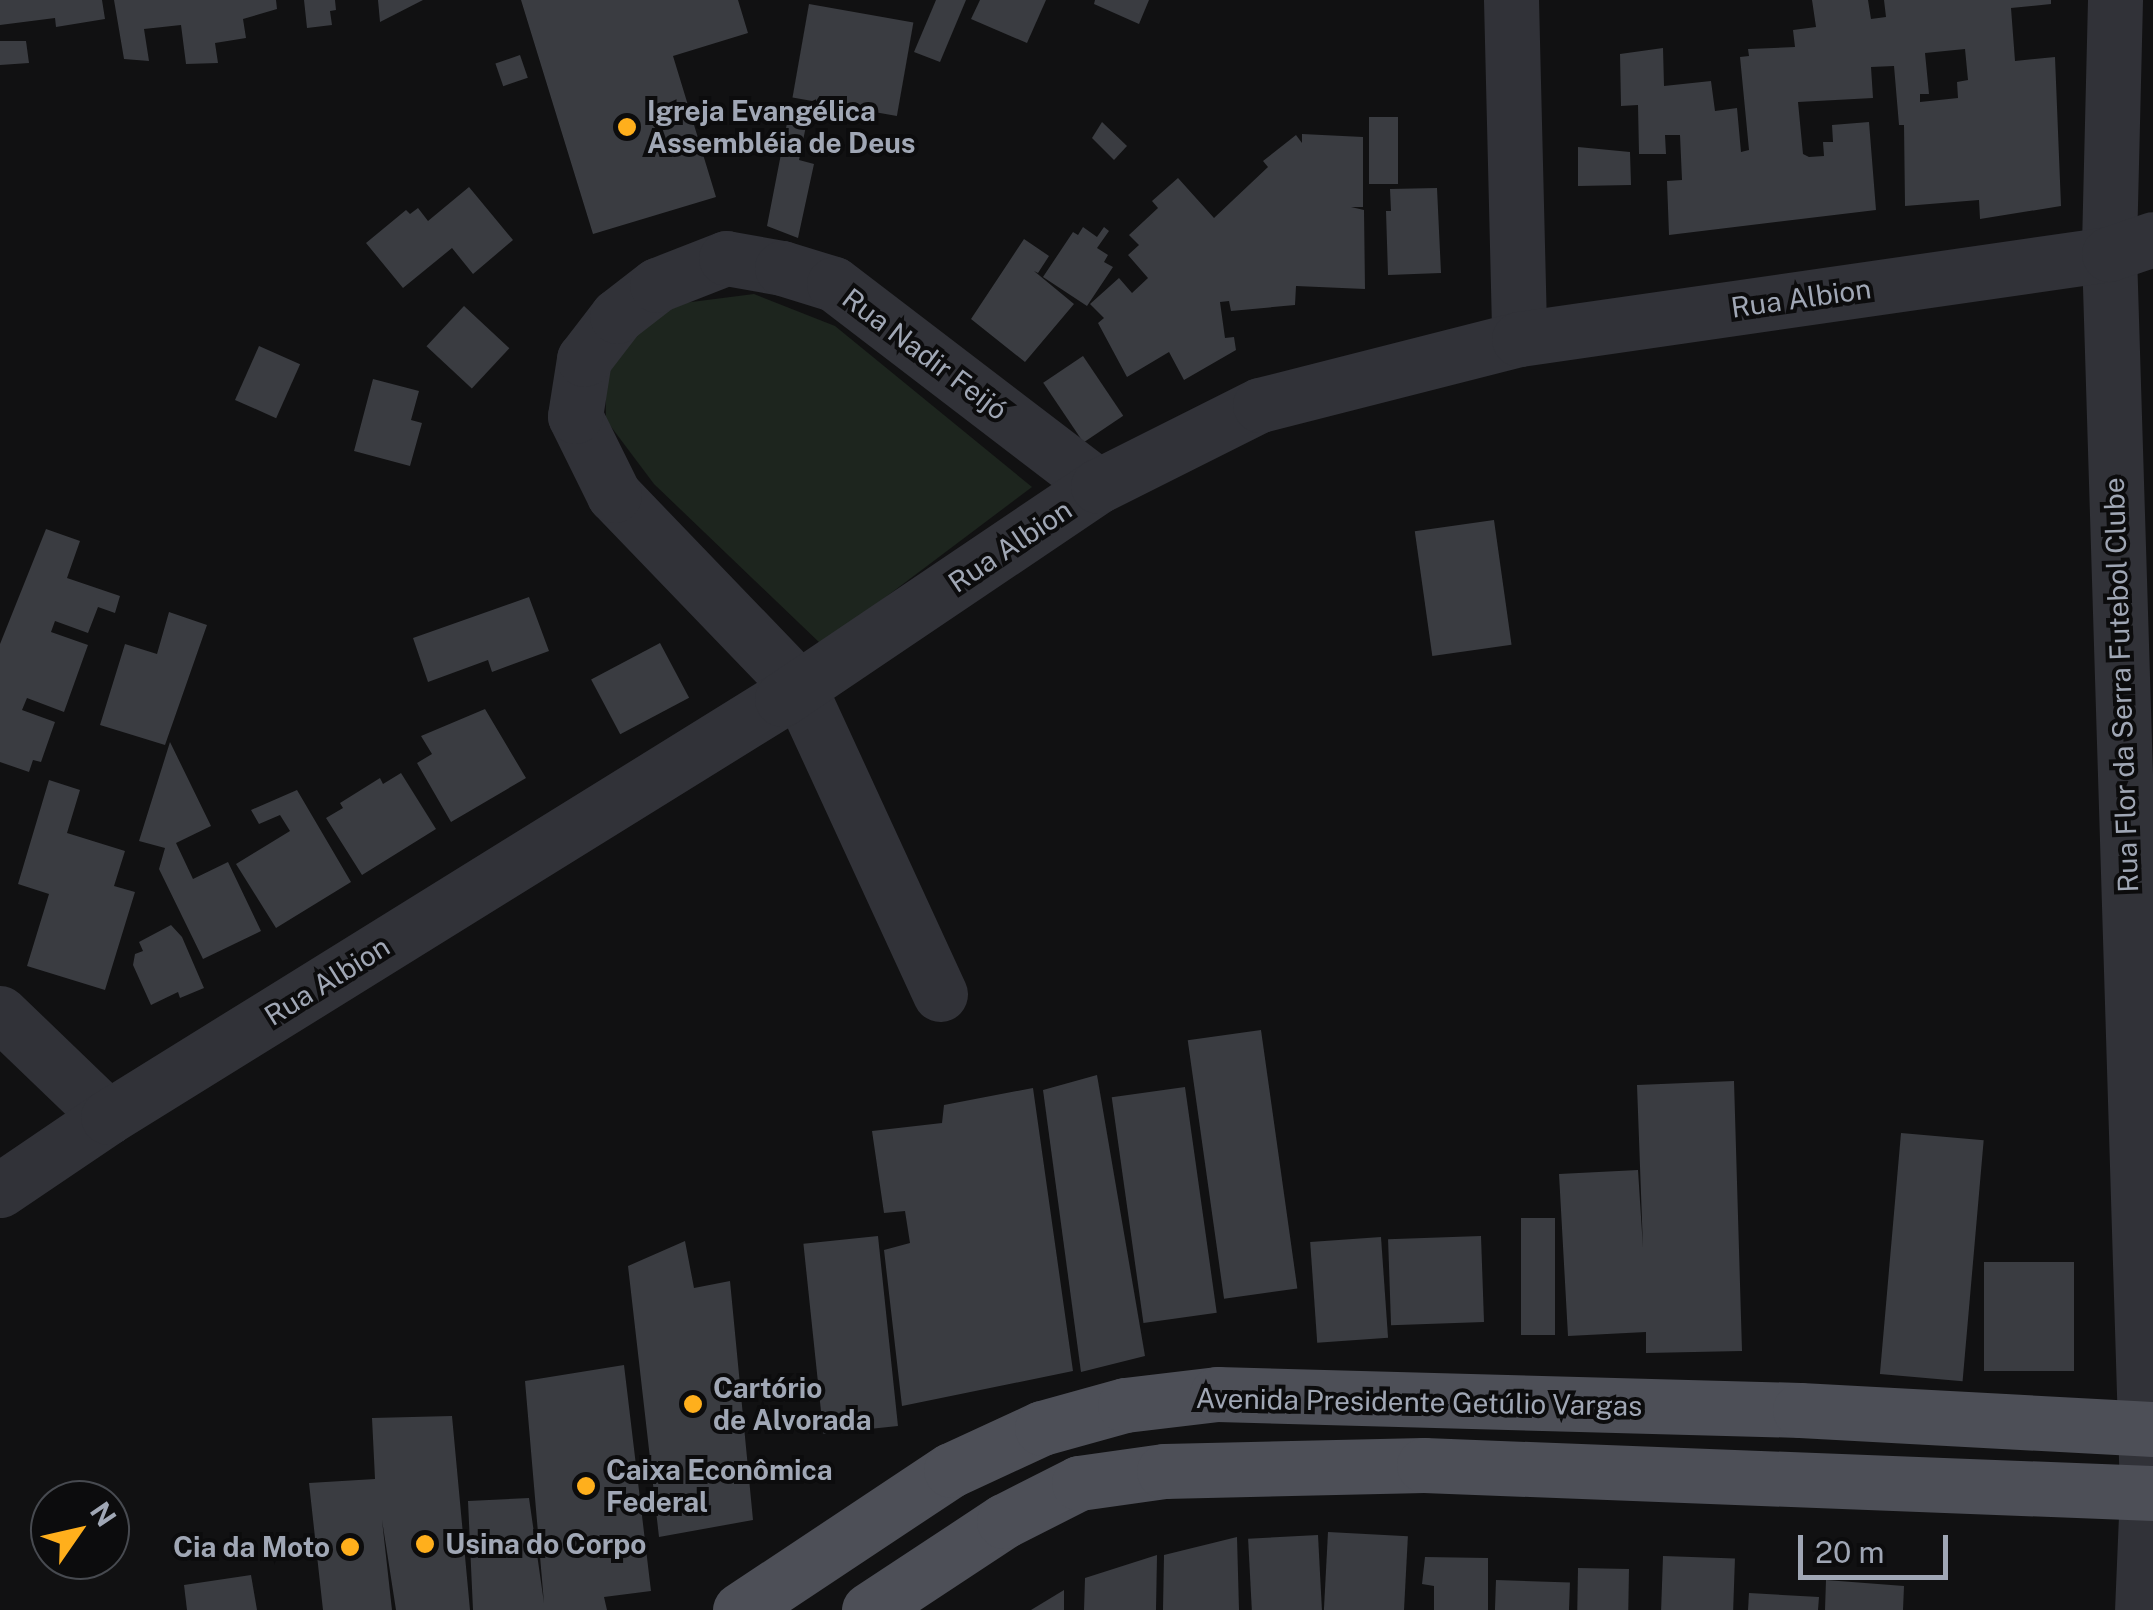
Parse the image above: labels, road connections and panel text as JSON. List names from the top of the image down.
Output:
{
  "streets": {
    "main road": ["Avenida Presidente Getúlio Vargas"],
    "street": ["Rua Albion", "Rua Nadir Feijó", "Rua Flor da Serra Futebol Clube"]
  },
  "crossings": [
    ["Rua Albion", "Rua Nadir Feijó"],
    ["Rua Albion", "Rua Flor da Serra Futebol Clube"],
    ["Rua Flor da Serra Futebol Clube", "Avenida Presidente Getúlio Vargas"]
  ],
  "places": [
    "Igreja Evangélica Assembléia de Deus",
    "Cartório de Alvorada",
    "Caixa Econômica Federal",
    "Usina do Corpo",
    "Cia da Moto"
  ],
  "scale_bar": "20 m",
  "north": "top right"
}
